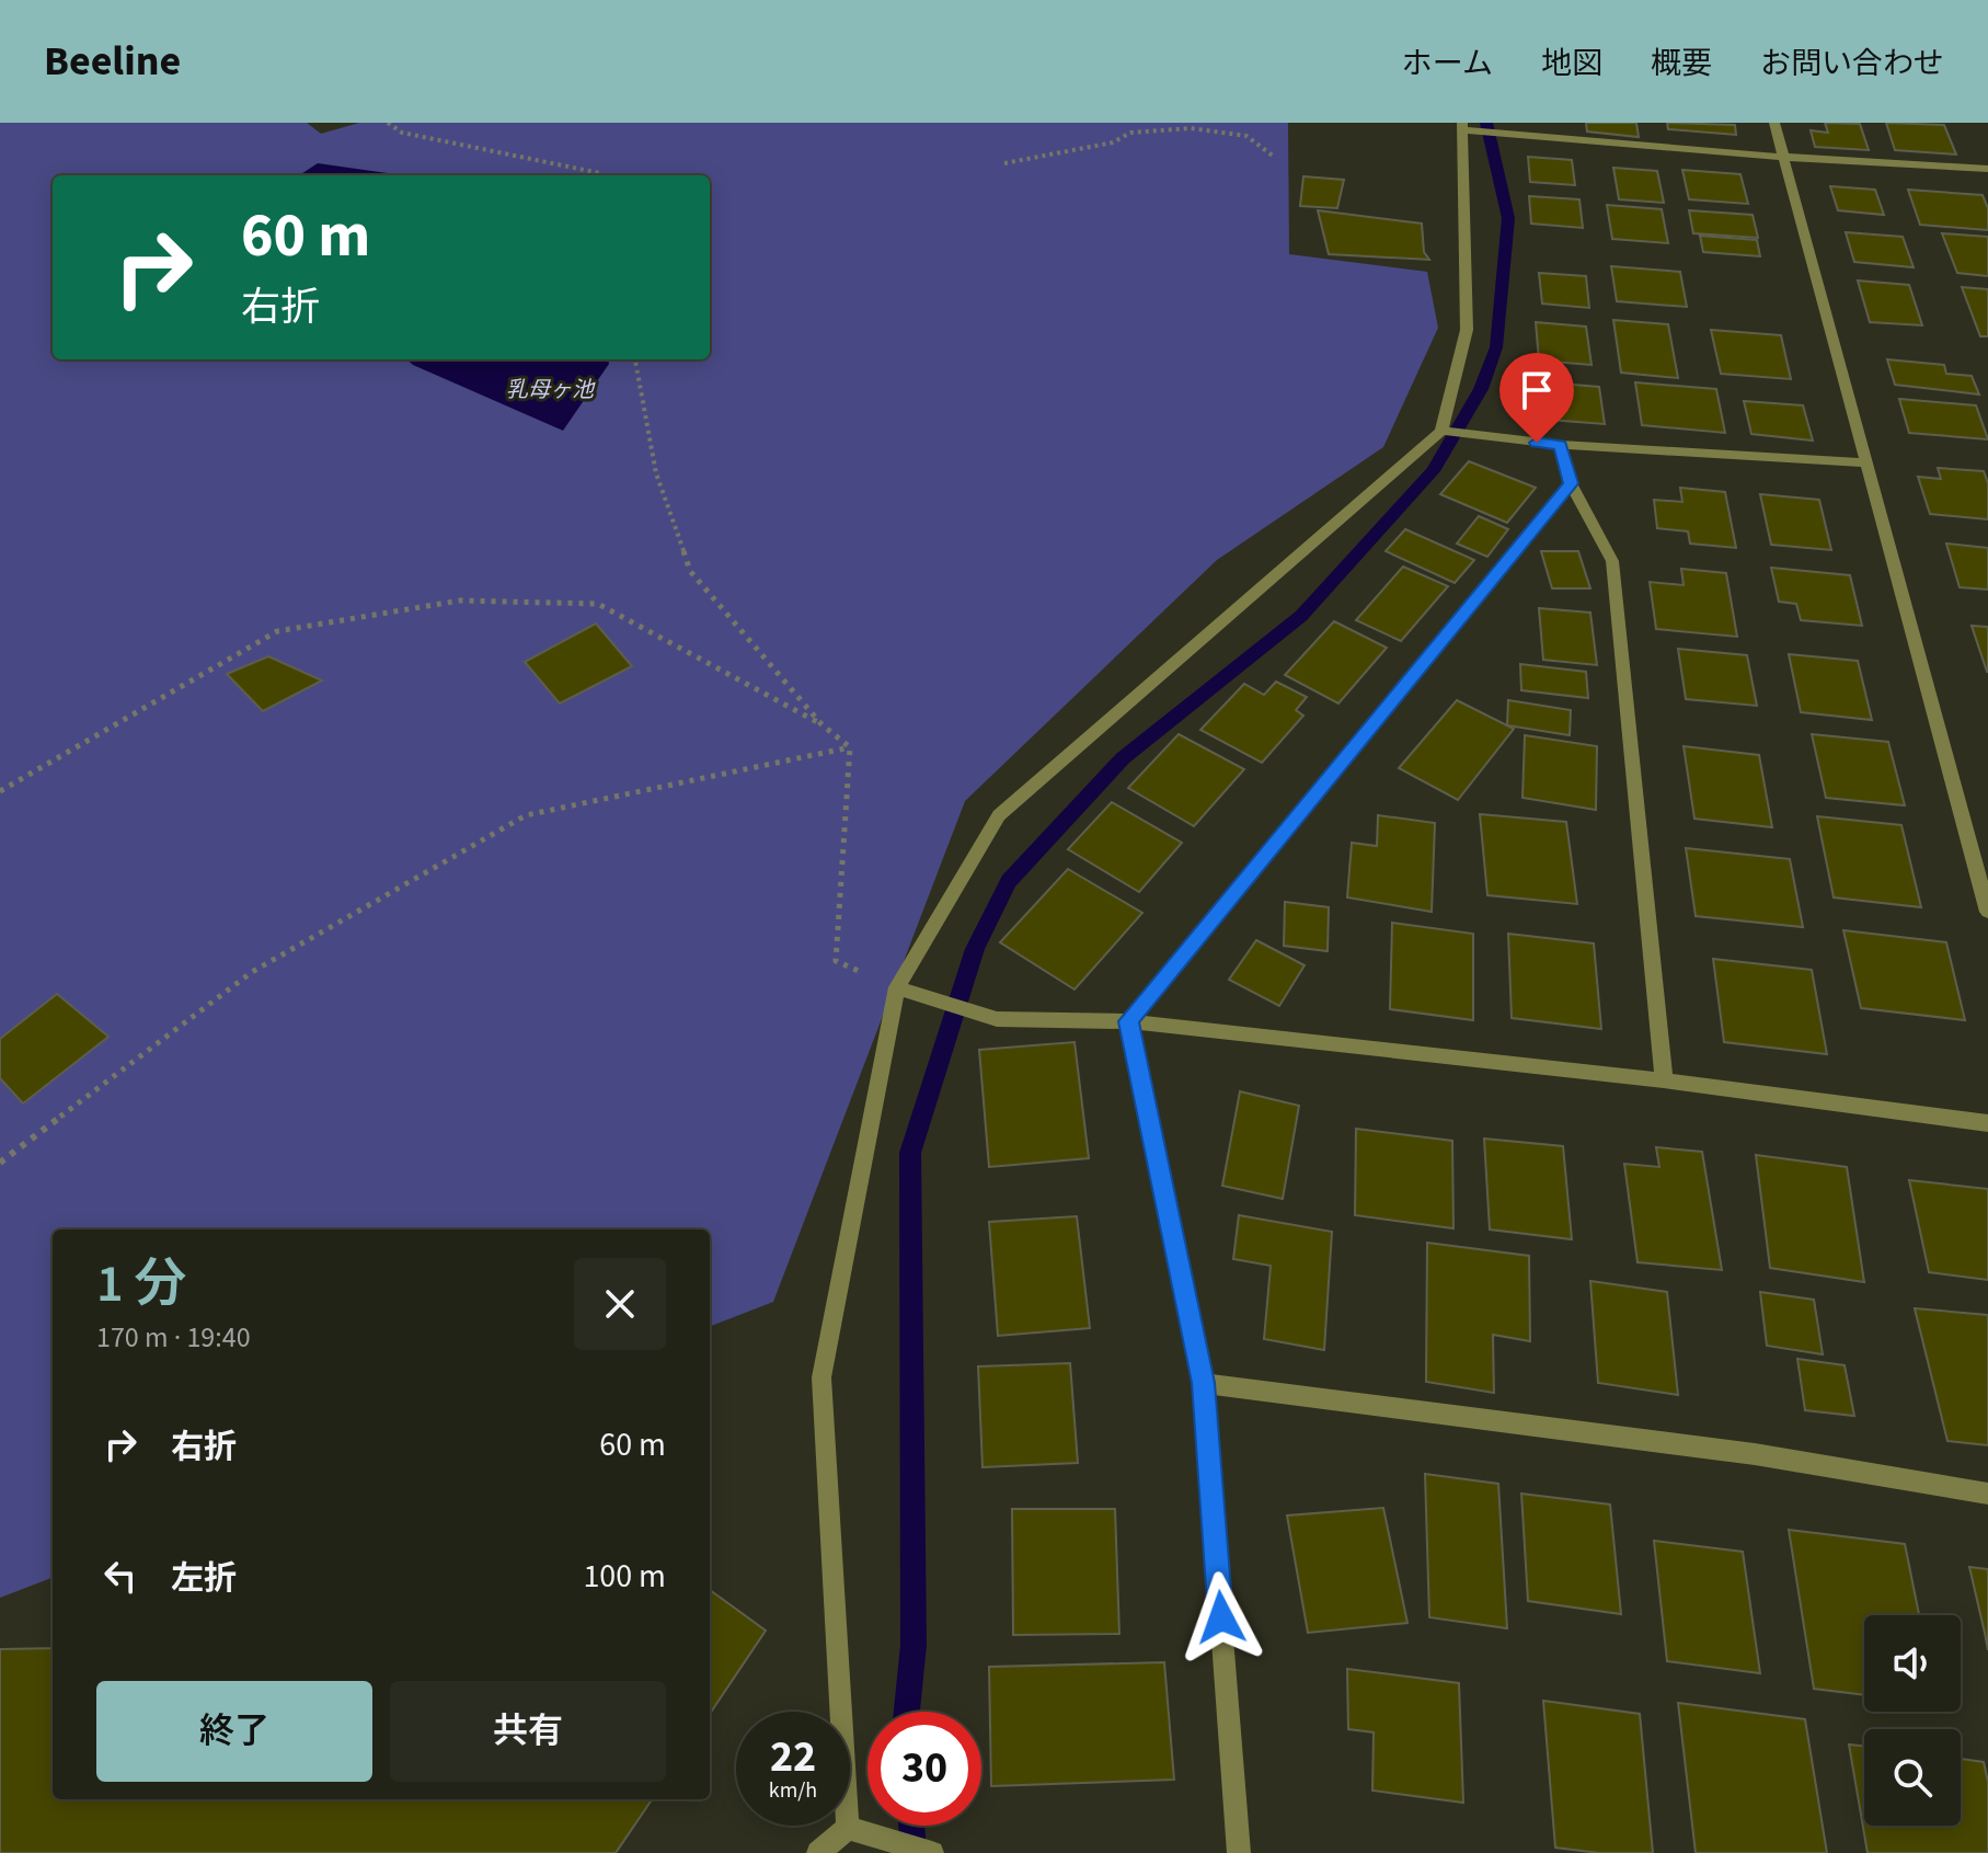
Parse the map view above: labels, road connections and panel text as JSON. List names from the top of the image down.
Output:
{
  "water": ["乳母ヶ池"],
  "page": {
    "header": "Beeline",
    "nav": [
      "ホーム",
      "地図",
      "概要",
      "お問い合わせ"
    ],
    "turn": ["60 m", "右折"],
    "heading": ["1 分", "170 m · 19:40"],
    "list": [
      {
        "name": "右折",
        "value": "60 m"
      },
      {
        "name": "左折",
        "value": "100 m"
      }
    ],
    "buttons": ["終了", "共有"],
    "speed": "22 km/h",
    "limit": "30"
  }
}
